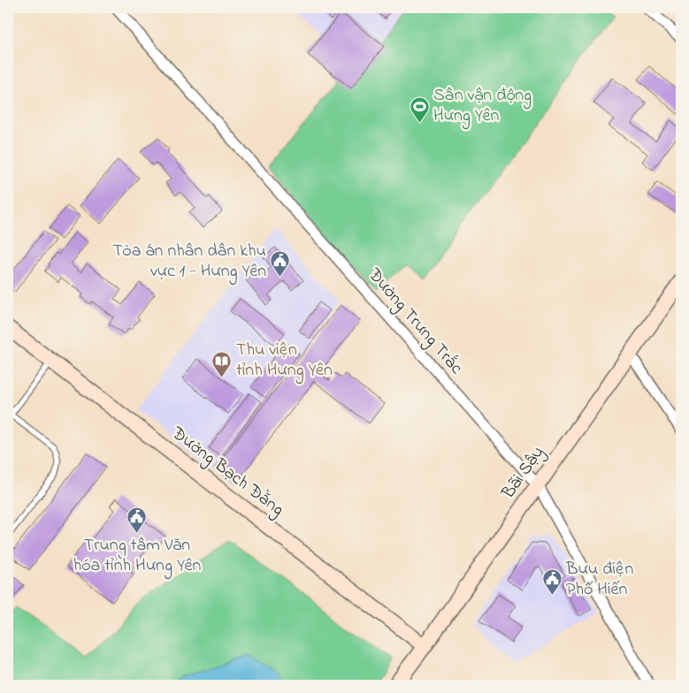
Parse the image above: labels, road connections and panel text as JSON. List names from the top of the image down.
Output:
{
  "streets": {
    "street": ["Đường Trưng Trắc", "Đường Bạch Đằng", "Bãi Sậy"]
  },
  "crossings": [
    ["Đường Trưng Trắc", "Bãi Sậy"],
    ["Đường Bạch Đằng", "Bãi Sậy"]
  ],
  "places": {
    "sports": ["Sân vận động Hưng Yên"],
    "public building": ["Tòa án nhân dân khu vực 1 - Hưng Yên", "Trung tâm Văn hóa tỉnh Hưng Yên", "Bưu điện Phố Hiến"],
    "library": ["Thu viện tỉnh Hưng Yên"]
  }
}
